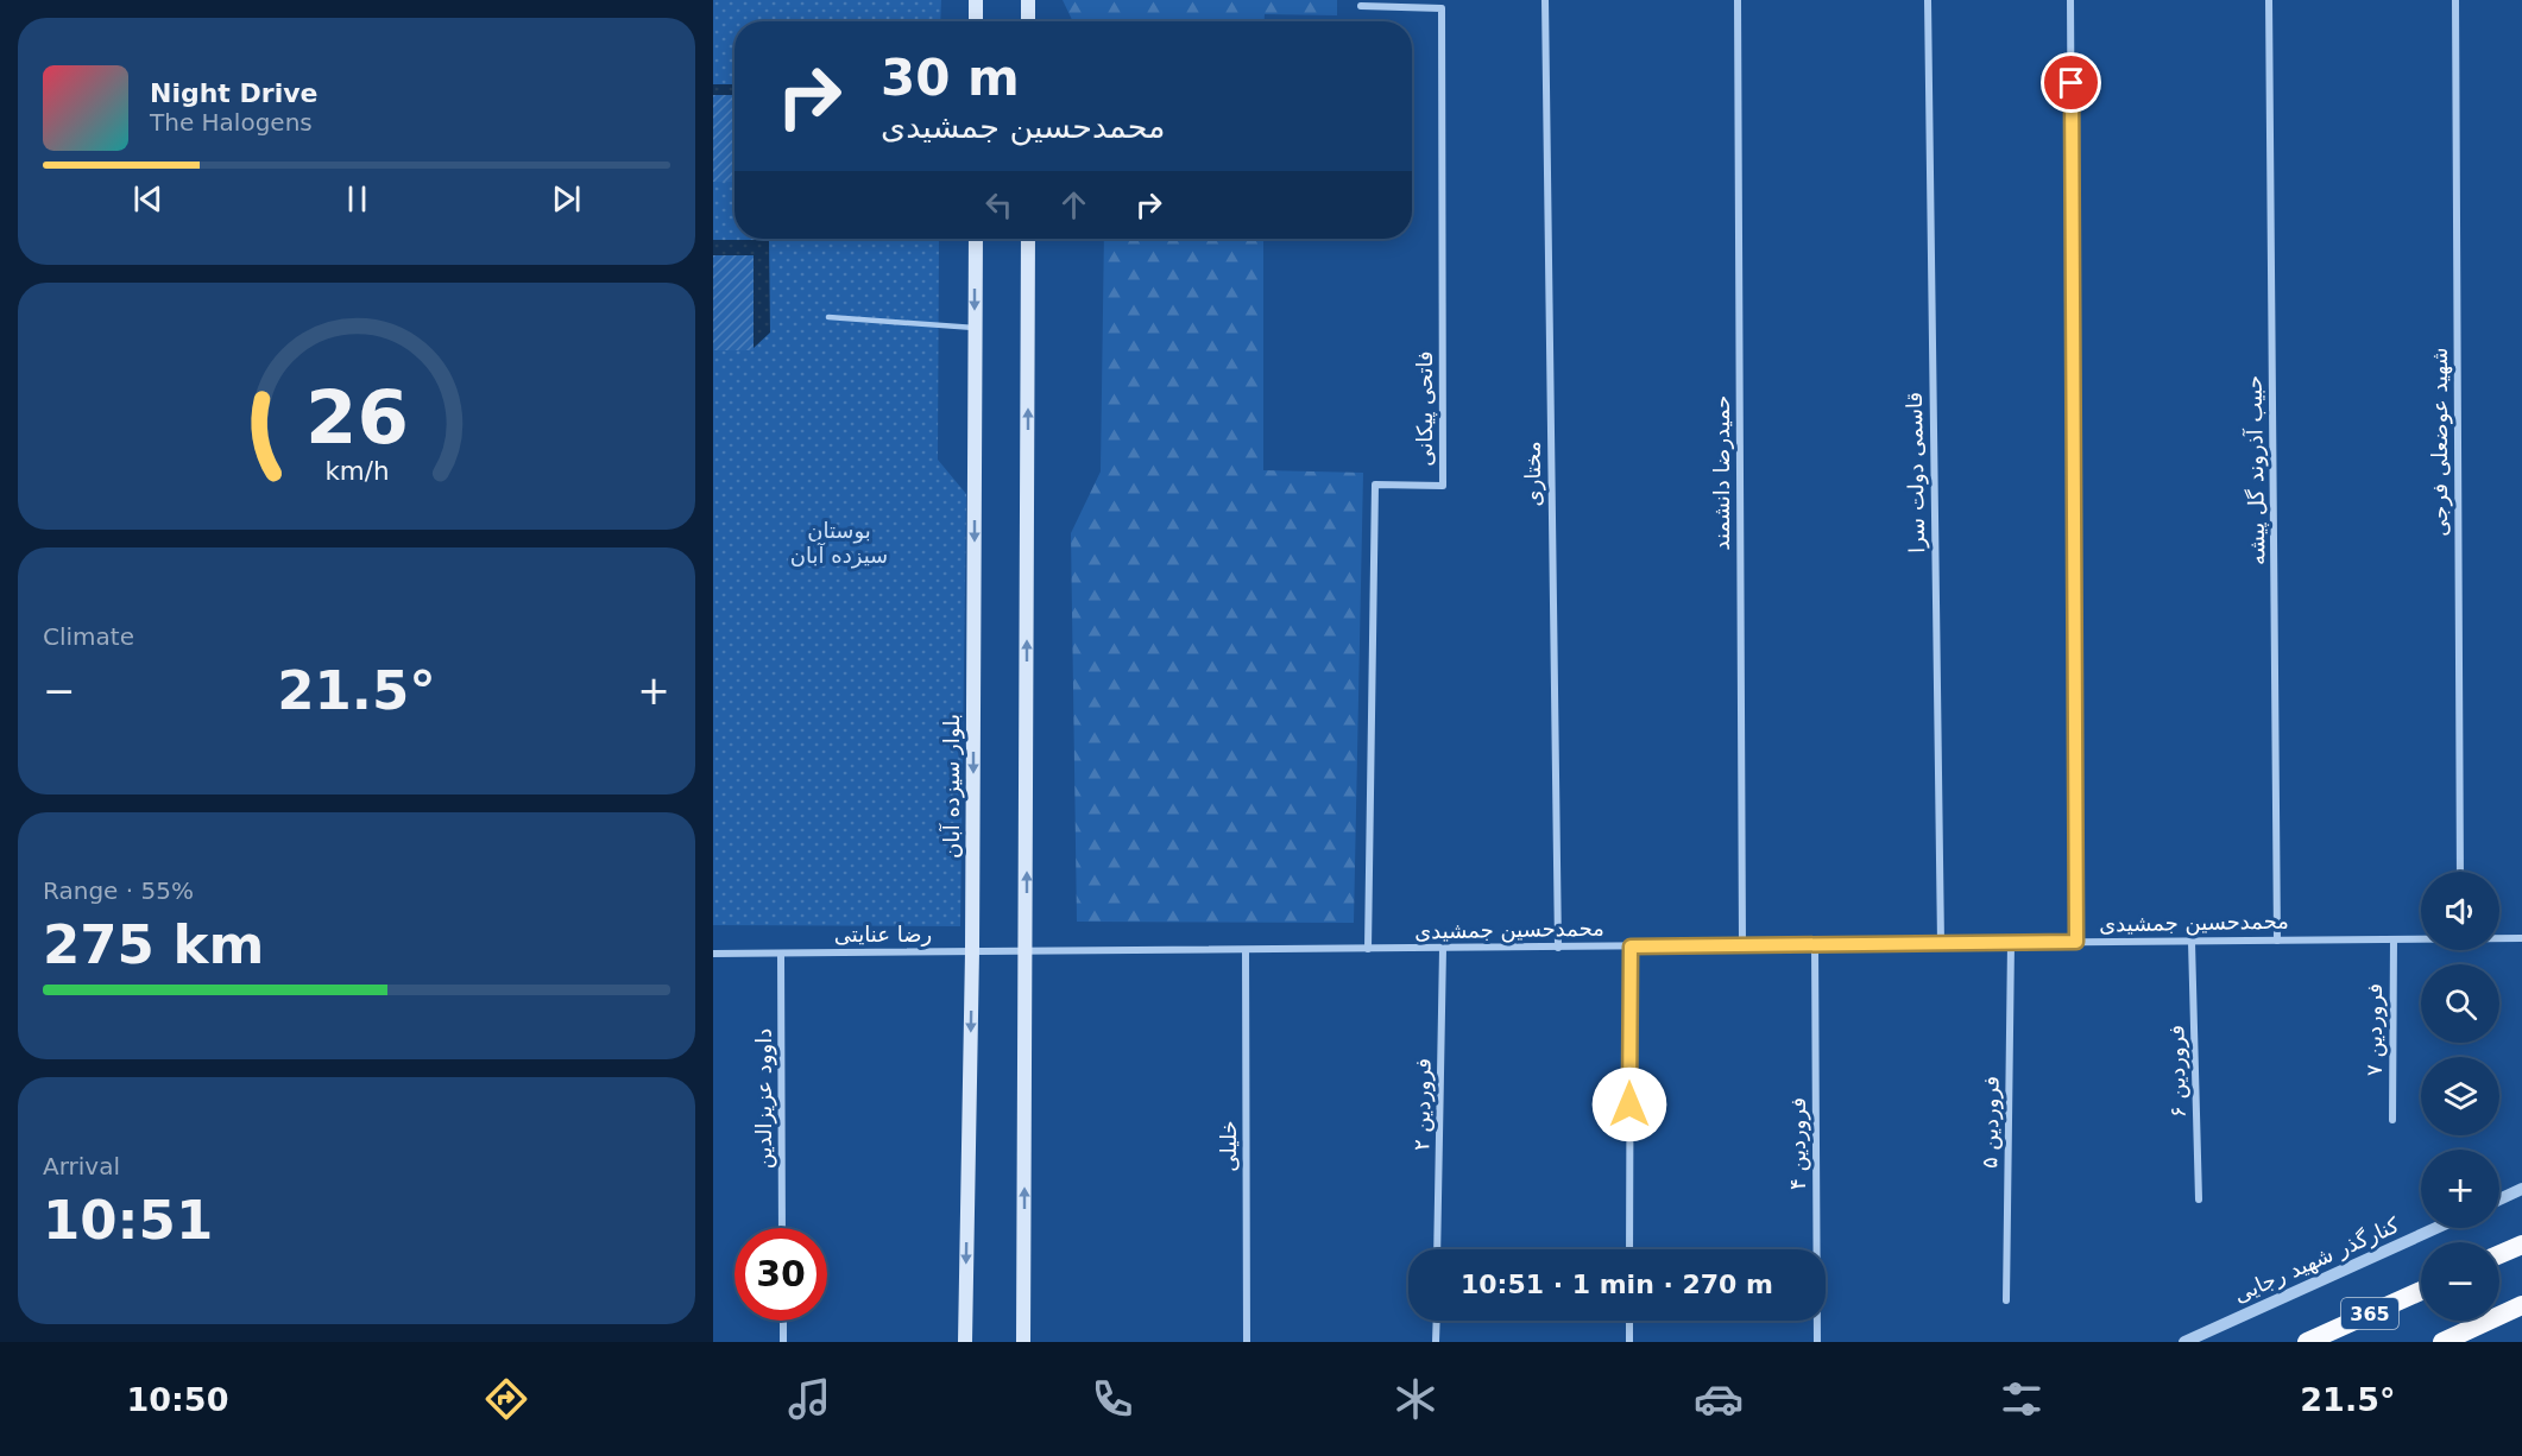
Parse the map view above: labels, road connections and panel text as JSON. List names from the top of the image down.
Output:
{
  "streets": {
    "highway": ["365"],
    "main road": ["بلوار سیزده آبان"],
    "street": [
      "فاتحی پیکانی",
      "شهید عوضعلی فرجی",
      "حبیب آذروند گل پیشه",
      "حمیدرضا دانشمند",
      "قاسمی دولت سرا",
      "مختاری",
      "محمدحسین جمشیدی",
      "رضا عنایتی",
      "فروردین ۷",
      "فروردین ۶",
      "داوود عزیزالدین",
      "فروردین ۲",
      "فروردین ۵",
      "فروردین ۴",
      "خلیلی",
      "کنارگذر شهید رجایی"
    ]
  },
  "crossings": [
    ["فاتحی پیکانی", "محمدحسین جمشیدی"],
    ["حبیب آذروند گل پیشه", "محمدحسین جمشیدی"],
    ["حمیدرضا دانشمند", "محمدحسین جمشیدی"],
    ["قاسمی دولت سرا", "محمدحسین جمشیدی"],
    ["مختاری", "محمدحسین جمشیدی"],
    ["بلوار سیزده آبان", "رضا عنایتی"],
    ["محمدحسین جمشیدی", "رضا عنایتی"],
    ["محمدحسین جمشیدی", "فروردین ۷"],
    ["محمدحسین جمشیدی", "فروردین ۶"],
    ["محمدحسین جمشیدی", "فروردین ۲"],
    ["محمدحسین جمشیدی", "فروردین ۵"],
    ["محمدحسین جمشیدی", "فروردین ۴"],
    ["محمدحسین جمشیدی", "خلیلی"],
    ["رضا عنایتی", "داوود عزیزالدین"]
  ],
  "parks": ["بوستان سیزده آبان"],
  "page": {
    "turn": ["30 m", "محمدحسین جمشیدی"],
    "song": ["Night Drive", "The Halogens"],
    "tile": [
      "Climate",
      ["Range · 55%", "275 km"],
      ["Arrival", "10:51"]
    ],
    "heat": ["−", "21.5°", "+"],
    "map_buttons": ["+", "−"],
    "limit": "30",
    "trip": "10:51 · 1 min · 270 m",
    "tabs": ["10:50", "21.5°"],
    "gauge": ["26", "km/h"]
  }
}
